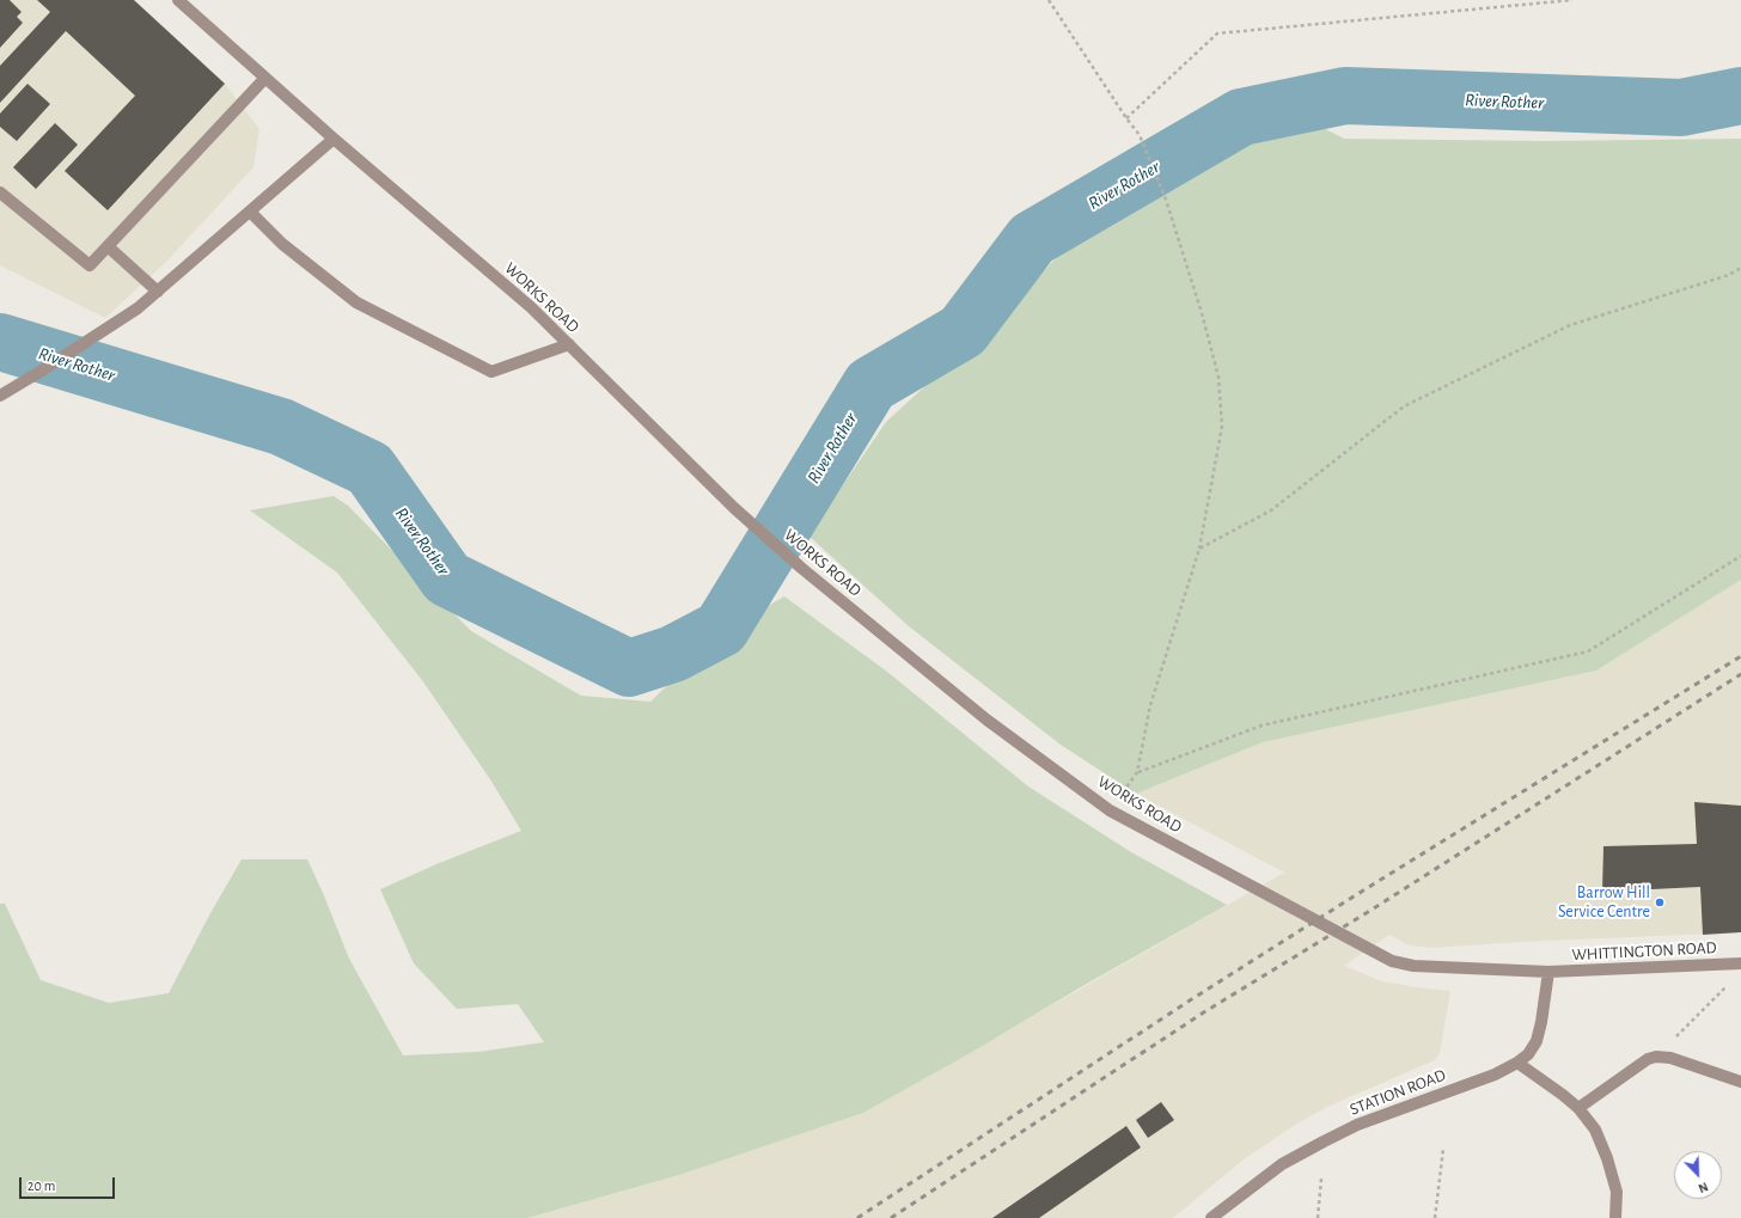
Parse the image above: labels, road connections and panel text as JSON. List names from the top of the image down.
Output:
{
  "streets": {
    "street": ["WORKS ROAD", "WHITTINGTON ROAD", "STATION ROAD"]
  },
  "crossings": [
    ["WORKS ROAD", "WHITTINGTON ROAD"],
    ["WORKS ROAD", "STATION ROAD"],
    ["WHITTINGTON ROAD", "STATION ROAD"]
  ],
  "water": ["River Rother"],
  "places": ["Barrow Hill Service Centre"],
  "scale_bar": "20 m",
  "north": "bottom right"
}
